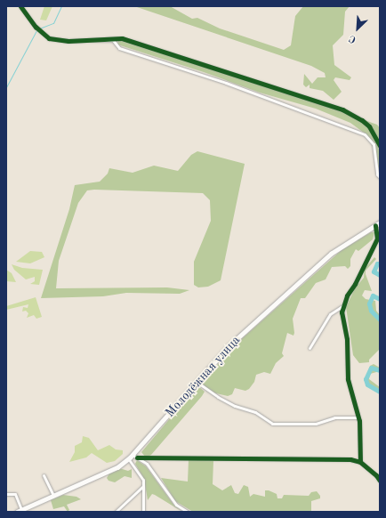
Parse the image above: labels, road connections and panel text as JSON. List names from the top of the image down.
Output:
{
  "streets": {
    "main road": ["Молодёжная улица"]
  },
  "north": "bottom left"
}
